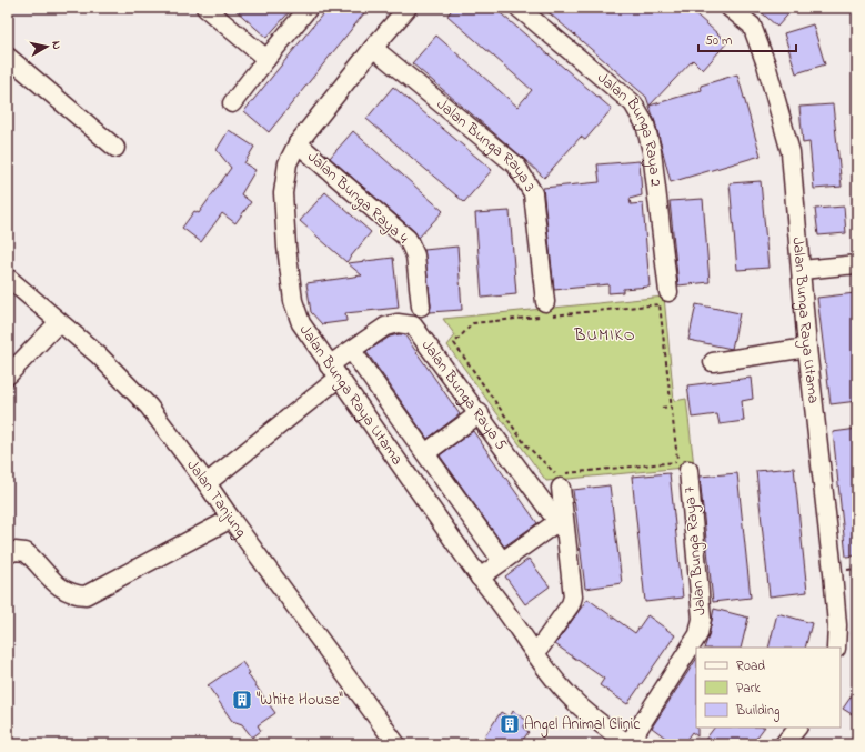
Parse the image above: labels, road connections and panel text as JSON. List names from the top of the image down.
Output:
{
  "streets": {
    "street": [
      "Jalan Bunga Raya 2",
      "Jalan Bunga Raya 3",
      "Jalan Bunga Raya 4",
      "Jalan Bunga Raya Utama",
      "Jalan Bunga Raya 5",
      "Jalan Tanjung",
      "Jalan Bunga Raya 7"
    ]
  },
  "crossings": [
    ["Jalan Bunga Raya 3", "Jalan Bunga Raya Utama"],
    ["Jalan Bunga Raya 4", "Jalan Bunga Raya Utama"],
    ["Jalan Bunga Raya Utama", "Jalan Bunga Raya 5"],
    ["Jalan Bunga Raya Utama", "Jalan Bunga Raya 7"],
    ["Jalan Bunga Raya 5", "Jalan Tanjung"]
  ],
  "districts": ["BUMIKO"],
  "places": {
    "building": ["\"White House\"", "Angel Animal Clinic"]
  },
  "legend": ["Road", "Park", "Building"],
  "scale_bar": "50 m",
  "north": "right"
}
